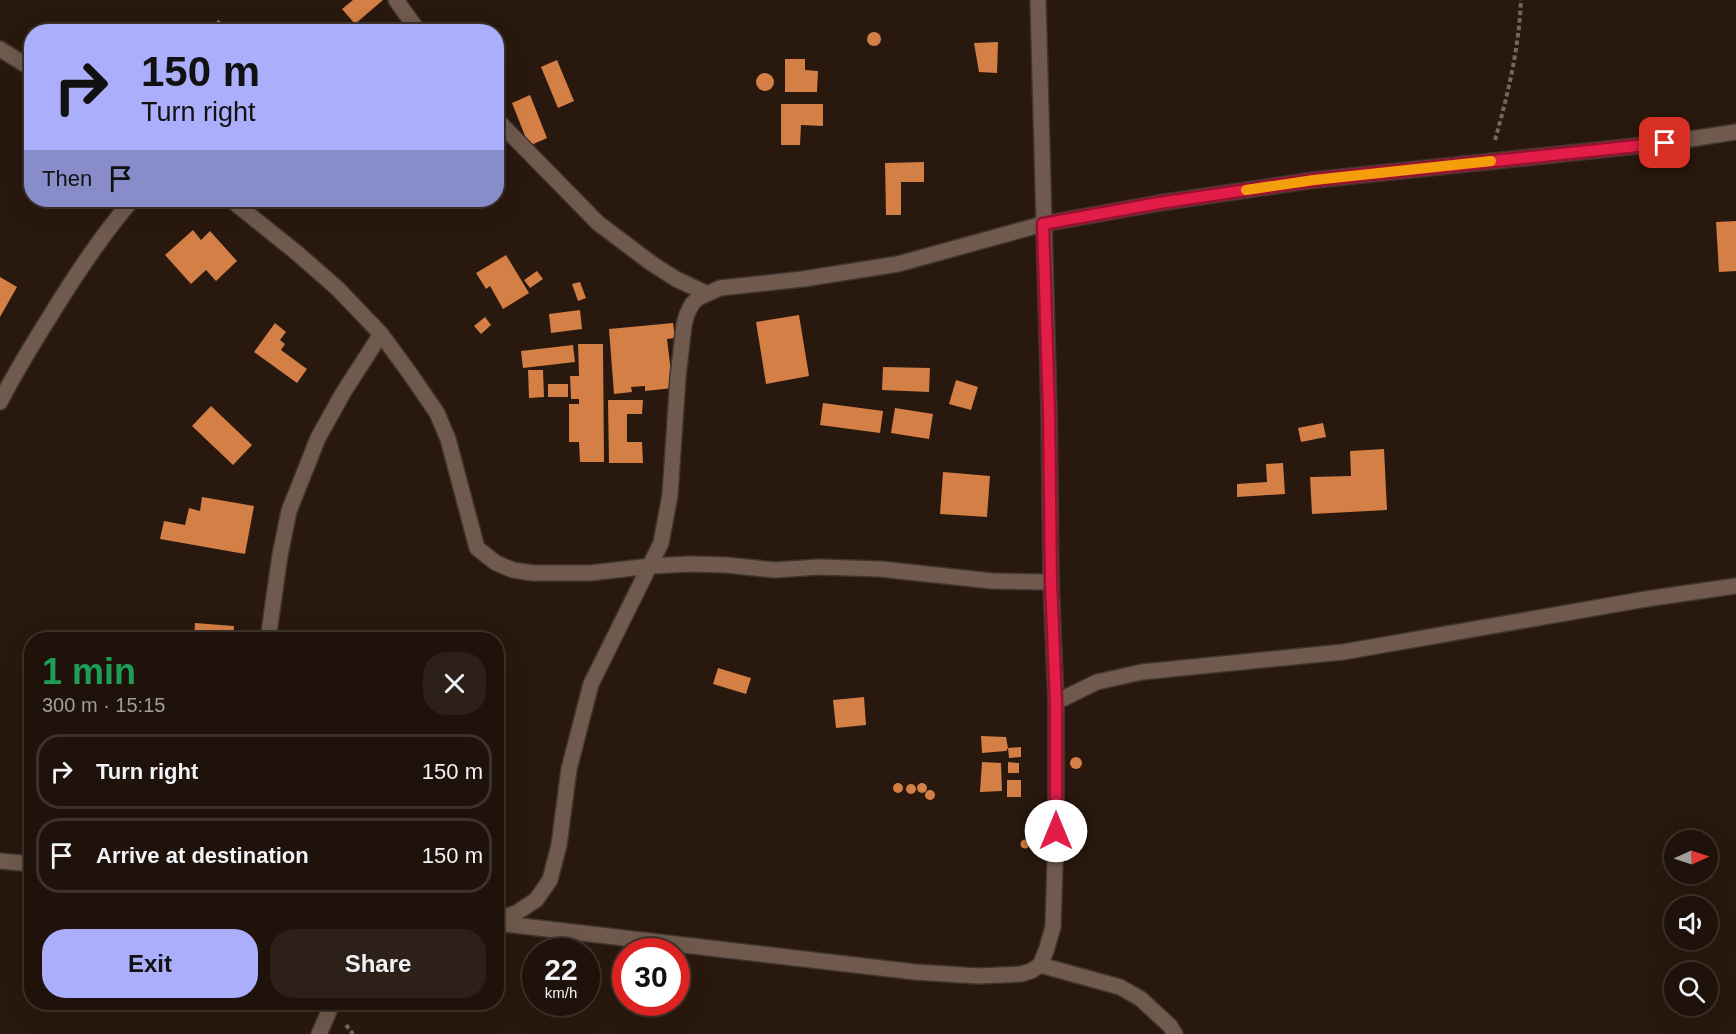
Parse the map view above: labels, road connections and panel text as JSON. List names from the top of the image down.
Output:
{
  "north": "right",
  "page": {
    "turn": ["150 m", "Turn right"],
    "then": "Then",
    "heading": ["1 min", "300 m · 15:15"],
    "list": [
      {
        "name": "Turn right",
        "value": "150 m"
      },
      {
        "name": "Arrive at destination",
        "value": "150 m"
      }
    ],
    "buttons": ["Exit", "Share"],
    "speed": "22 km/h",
    "limit": "30"
  }
}
